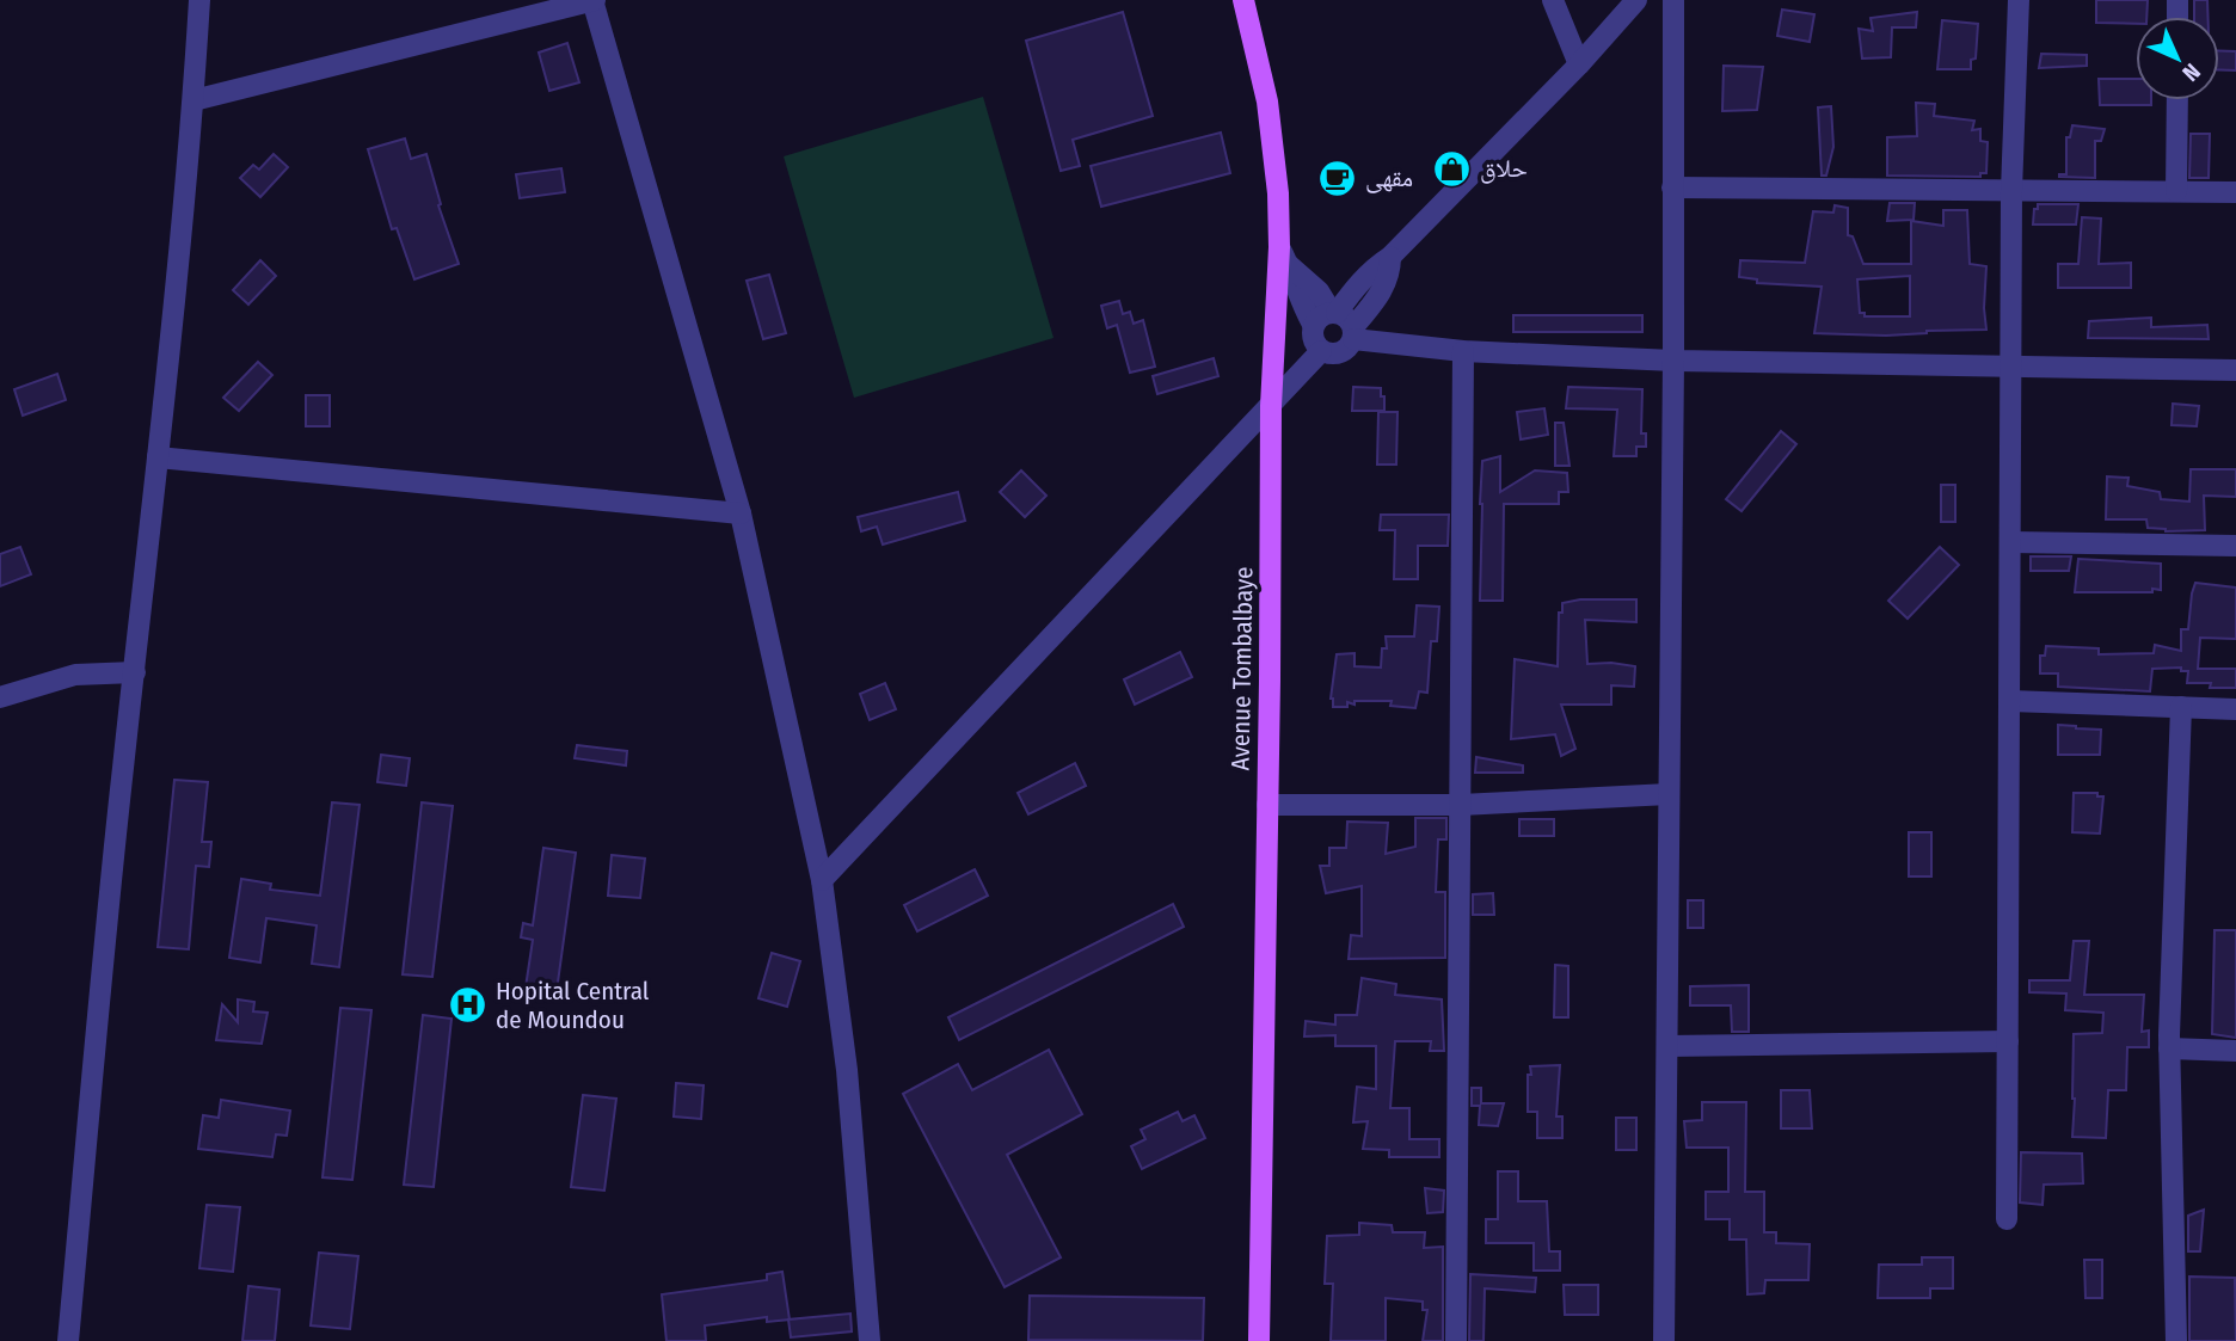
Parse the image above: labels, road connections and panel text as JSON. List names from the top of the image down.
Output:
{
  "streets": {
    "main road": ["Avenue Tombalbaye"]
  },
  "places": {
    "shop": ["حلاق"],
    "cafe": ["مقهى"],
    "hospital": ["Hopital Central de Moundou"]
  },
  "north": "bottom right"
}
